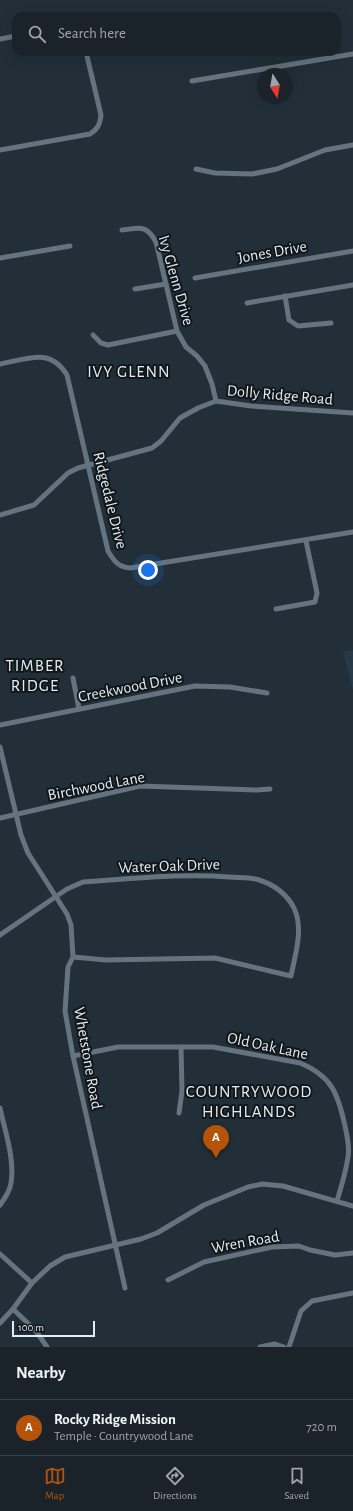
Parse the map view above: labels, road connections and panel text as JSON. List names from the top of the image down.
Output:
{
  "streets": {
    "street": [
      "Jones Drive",
      "Ivy Glenn Drive",
      "Dolly Ridge Road",
      "Ridgedale Drive",
      "Creekwood Drive",
      "Birchwood Lane",
      "Water Oak Drive",
      "Old Oak Lane",
      "Whetstone Road",
      "Wren Road"
    ]
  },
  "crossings": [
    ["Ivy Glenn Drive", "Dolly Ridge Road"],
    ["Dolly Ridge Road", "Ridgedale Drive"],
    ["Birchwood Lane", "Whetstone Road"],
    ["Water Oak Drive", "Whetstone Road"],
    ["Old Oak Lane", "Whetstone Road"]
  ],
  "districts": ["IVY GLENN", "TIMBER RIDGE", "COUNTRYWOOD HIGHLANDS"],
  "scale_bar": "100 m",
  "north": "bottom",
  "page": {
    "search": "Search here",
    "pins": "A",
    "scale": "100 m",
    "heading": "Nearby",
    "list": [
      {
        "mark": "A",
        "name": "Rocky Ridge Mission",
        "note": "Temple · Countrywood Lane",
        "value": "720 m"
      }
    ],
    "nav": ["Map", "Directions", "Saved"]
  }
}
